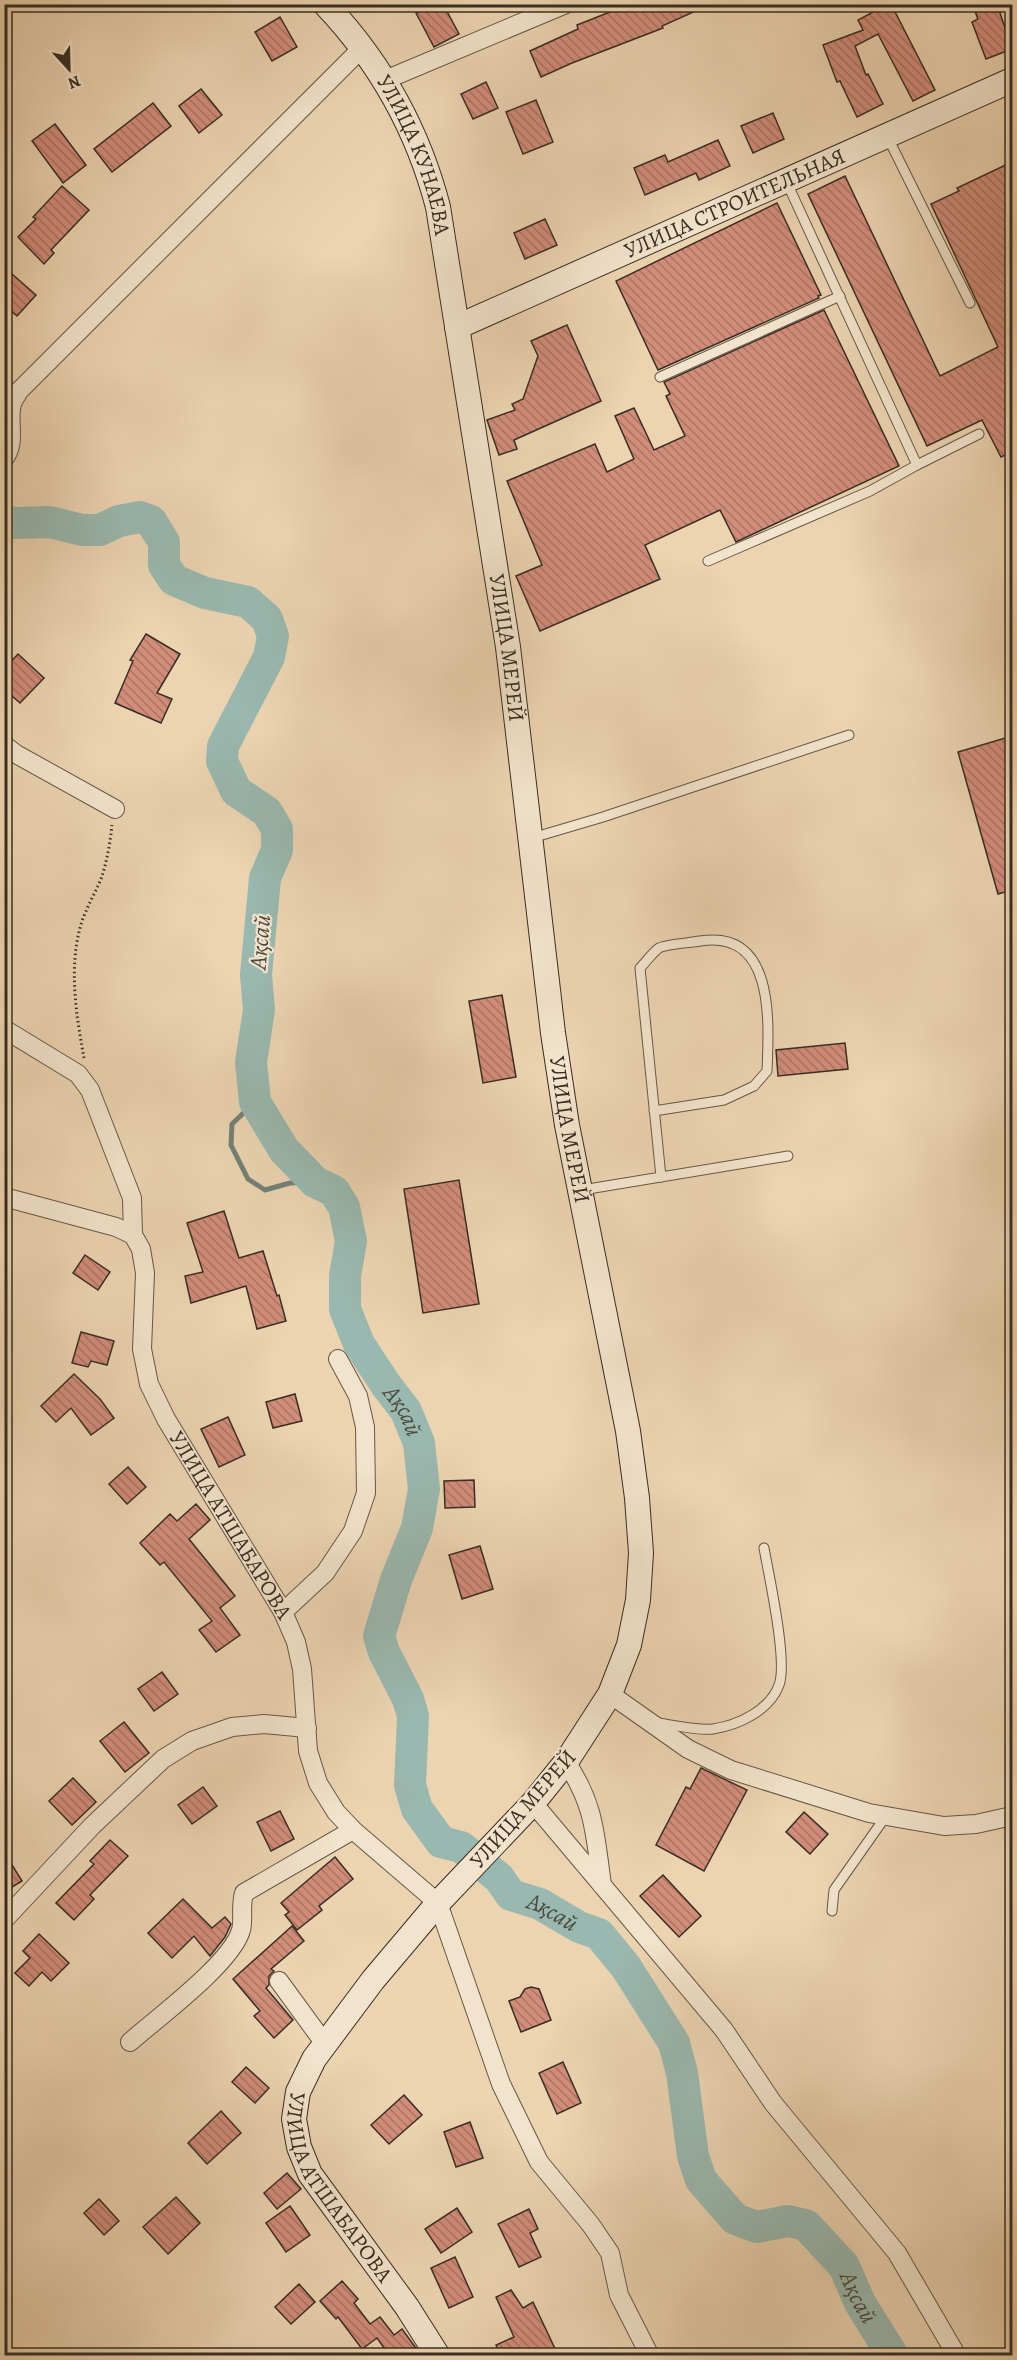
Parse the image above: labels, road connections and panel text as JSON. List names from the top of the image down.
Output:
{
  "streets": {
    "main road": [
      "УЛИЦА КУНАЕВА",
      "УЛИЦА СТРОИТЕЛЬНАЯ",
      "УЛИЦА МЕРЕЙ",
      "УЛИЦА АТШАБАРОВА"
    ]
  },
  "crossings": [
    ["УЛИЦА КУНАЕВА", "УЛИЦА СТРОИТЕЛЬНАЯ"],
    ["УЛИЦА КУНАЕВА", "УЛИЦА МЕРЕЙ"],
    ["УЛИЦА СТРОИТЕЛЬНАЯ", "УЛИЦА МЕРЕЙ"],
    ["УЛИЦА МЕРЕЙ", "УЛИЦА АТШАБАРОВА"]
  ],
  "water": ["Ақсай"],
  "north": "bottom"
}
